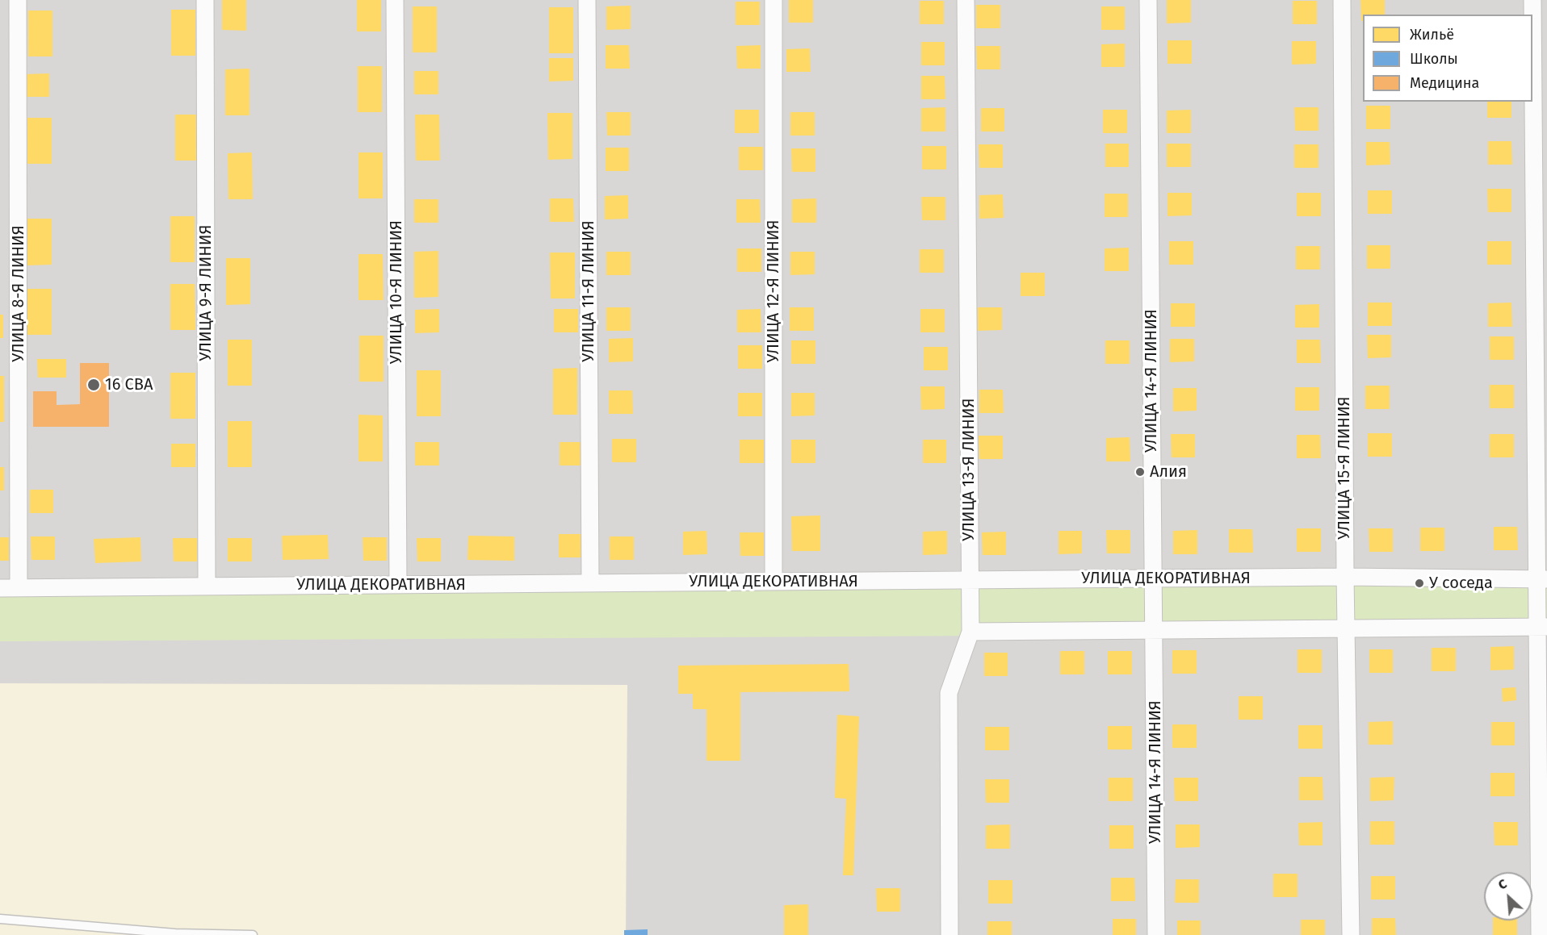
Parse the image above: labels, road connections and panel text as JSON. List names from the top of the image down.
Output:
{
  "streets": {
    "street": [
      "УЛИЦА 11-Я ЛИНИЯ",
      "УЛИЦА 12-Я ЛИНИЯ",
      "УЛИЦА 10-Я ЛИНИЯ",
      "УЛИЦА 9-Я ЛИНИЯ",
      "УЛИЦА 8-Я ЛИНИЯ",
      "УЛИЦА 14-Я ЛИНИЯ",
      "УЛИЦА 15-Я ЛИНИЯ",
      "УЛИЦА 13-Я ЛИНИЯ",
      "УЛИЦА ДЕКОРАТИВНАЯ"
    ]
  },
  "crossings": [
    ["УЛИЦА 11-Я ЛИНИЯ", "УЛИЦА ДЕКОРАТИВНАЯ"],
    ["УЛИЦА 12-Я ЛИНИЯ", "УЛИЦА ДЕКОРАТИВНАЯ"],
    ["УЛИЦА 10-Я ЛИНИЯ", "УЛИЦА ДЕКОРАТИВНАЯ"],
    ["УЛИЦА 9-Я ЛИНИЯ", "УЛИЦА ДЕКОРАТИВНАЯ"],
    ["УЛИЦА 8-Я ЛИНИЯ", "УЛИЦА ДЕКОРАТИВНАЯ"],
    ["УЛИЦА 14-Я ЛИНИЯ", "УЛИЦА ДЕКОРАТИВНАЯ"],
    ["УЛИЦА 15-Я ЛИНИЯ", "УЛИЦА ДЕКОРАТИВНАЯ"],
    ["УЛИЦА 13-Я ЛИНИЯ", "УЛИЦА ДЕКОРАТИВНАЯ"]
  ],
  "places": ["16 СВА", "Алия", "У соседа"],
  "legend": ["Жильё", "Школы", "Медицина"],
  "north": "top left"
}
